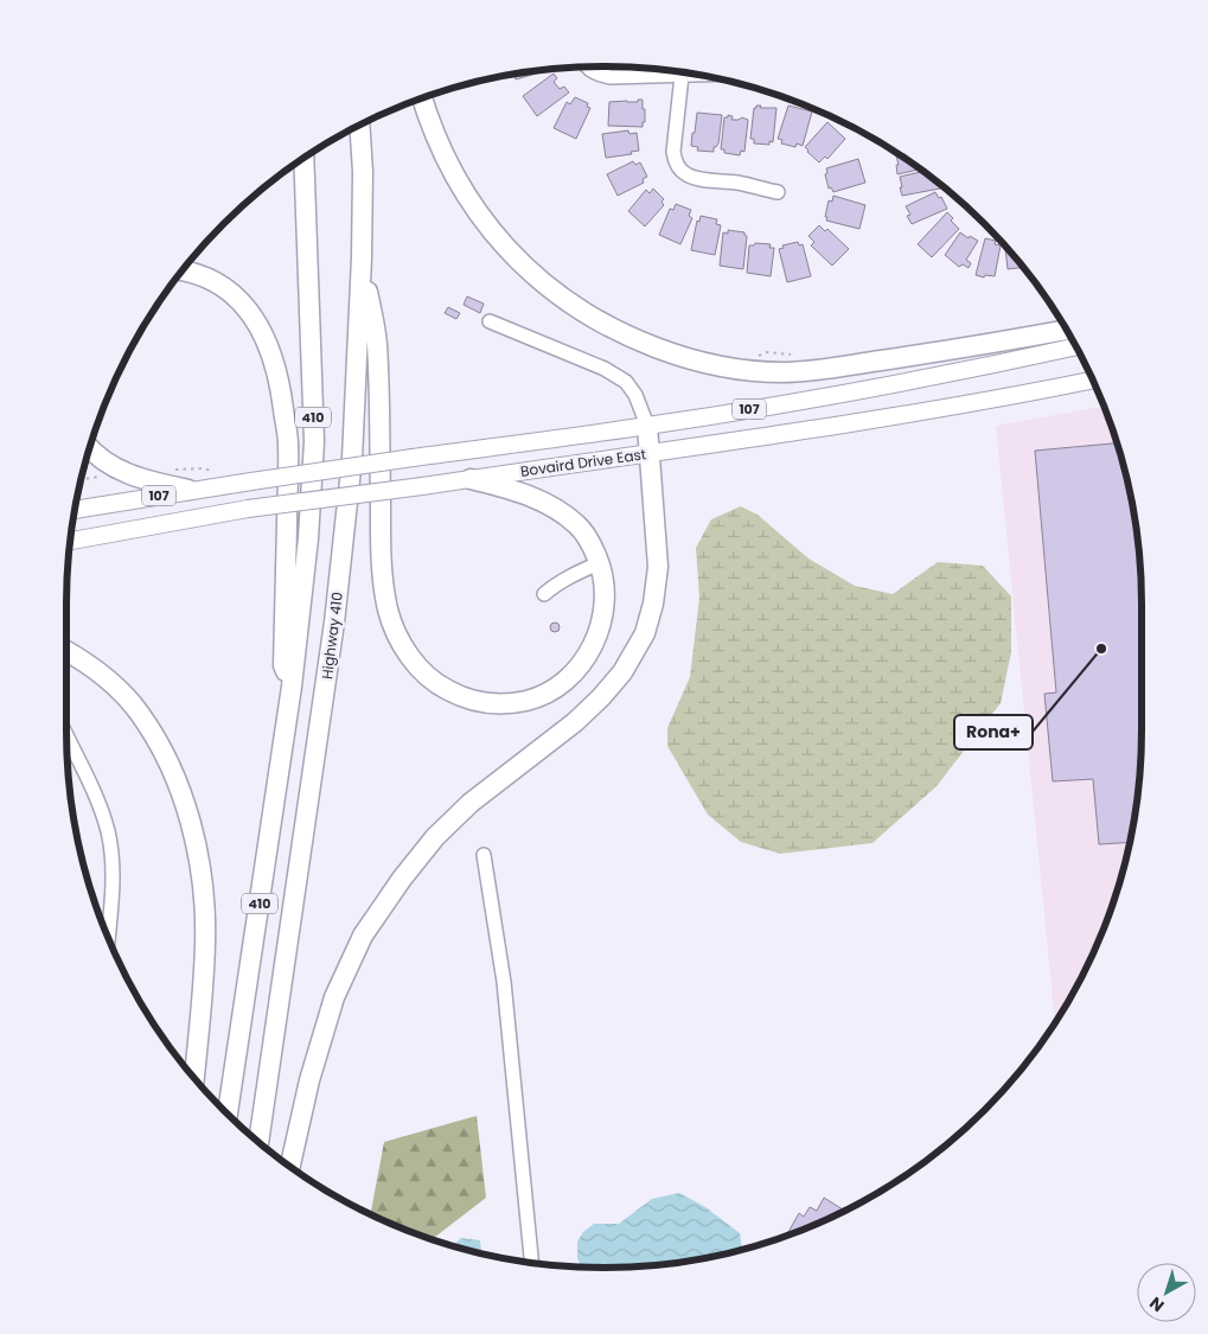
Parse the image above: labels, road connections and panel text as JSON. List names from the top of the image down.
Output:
{
  "streets": {
    "highway": ["410", "Highway 410"],
    "main road": ["107", "Bovaird Drive East"]
  },
  "places": ["Rona+"],
  "north": "bottom left"
}
